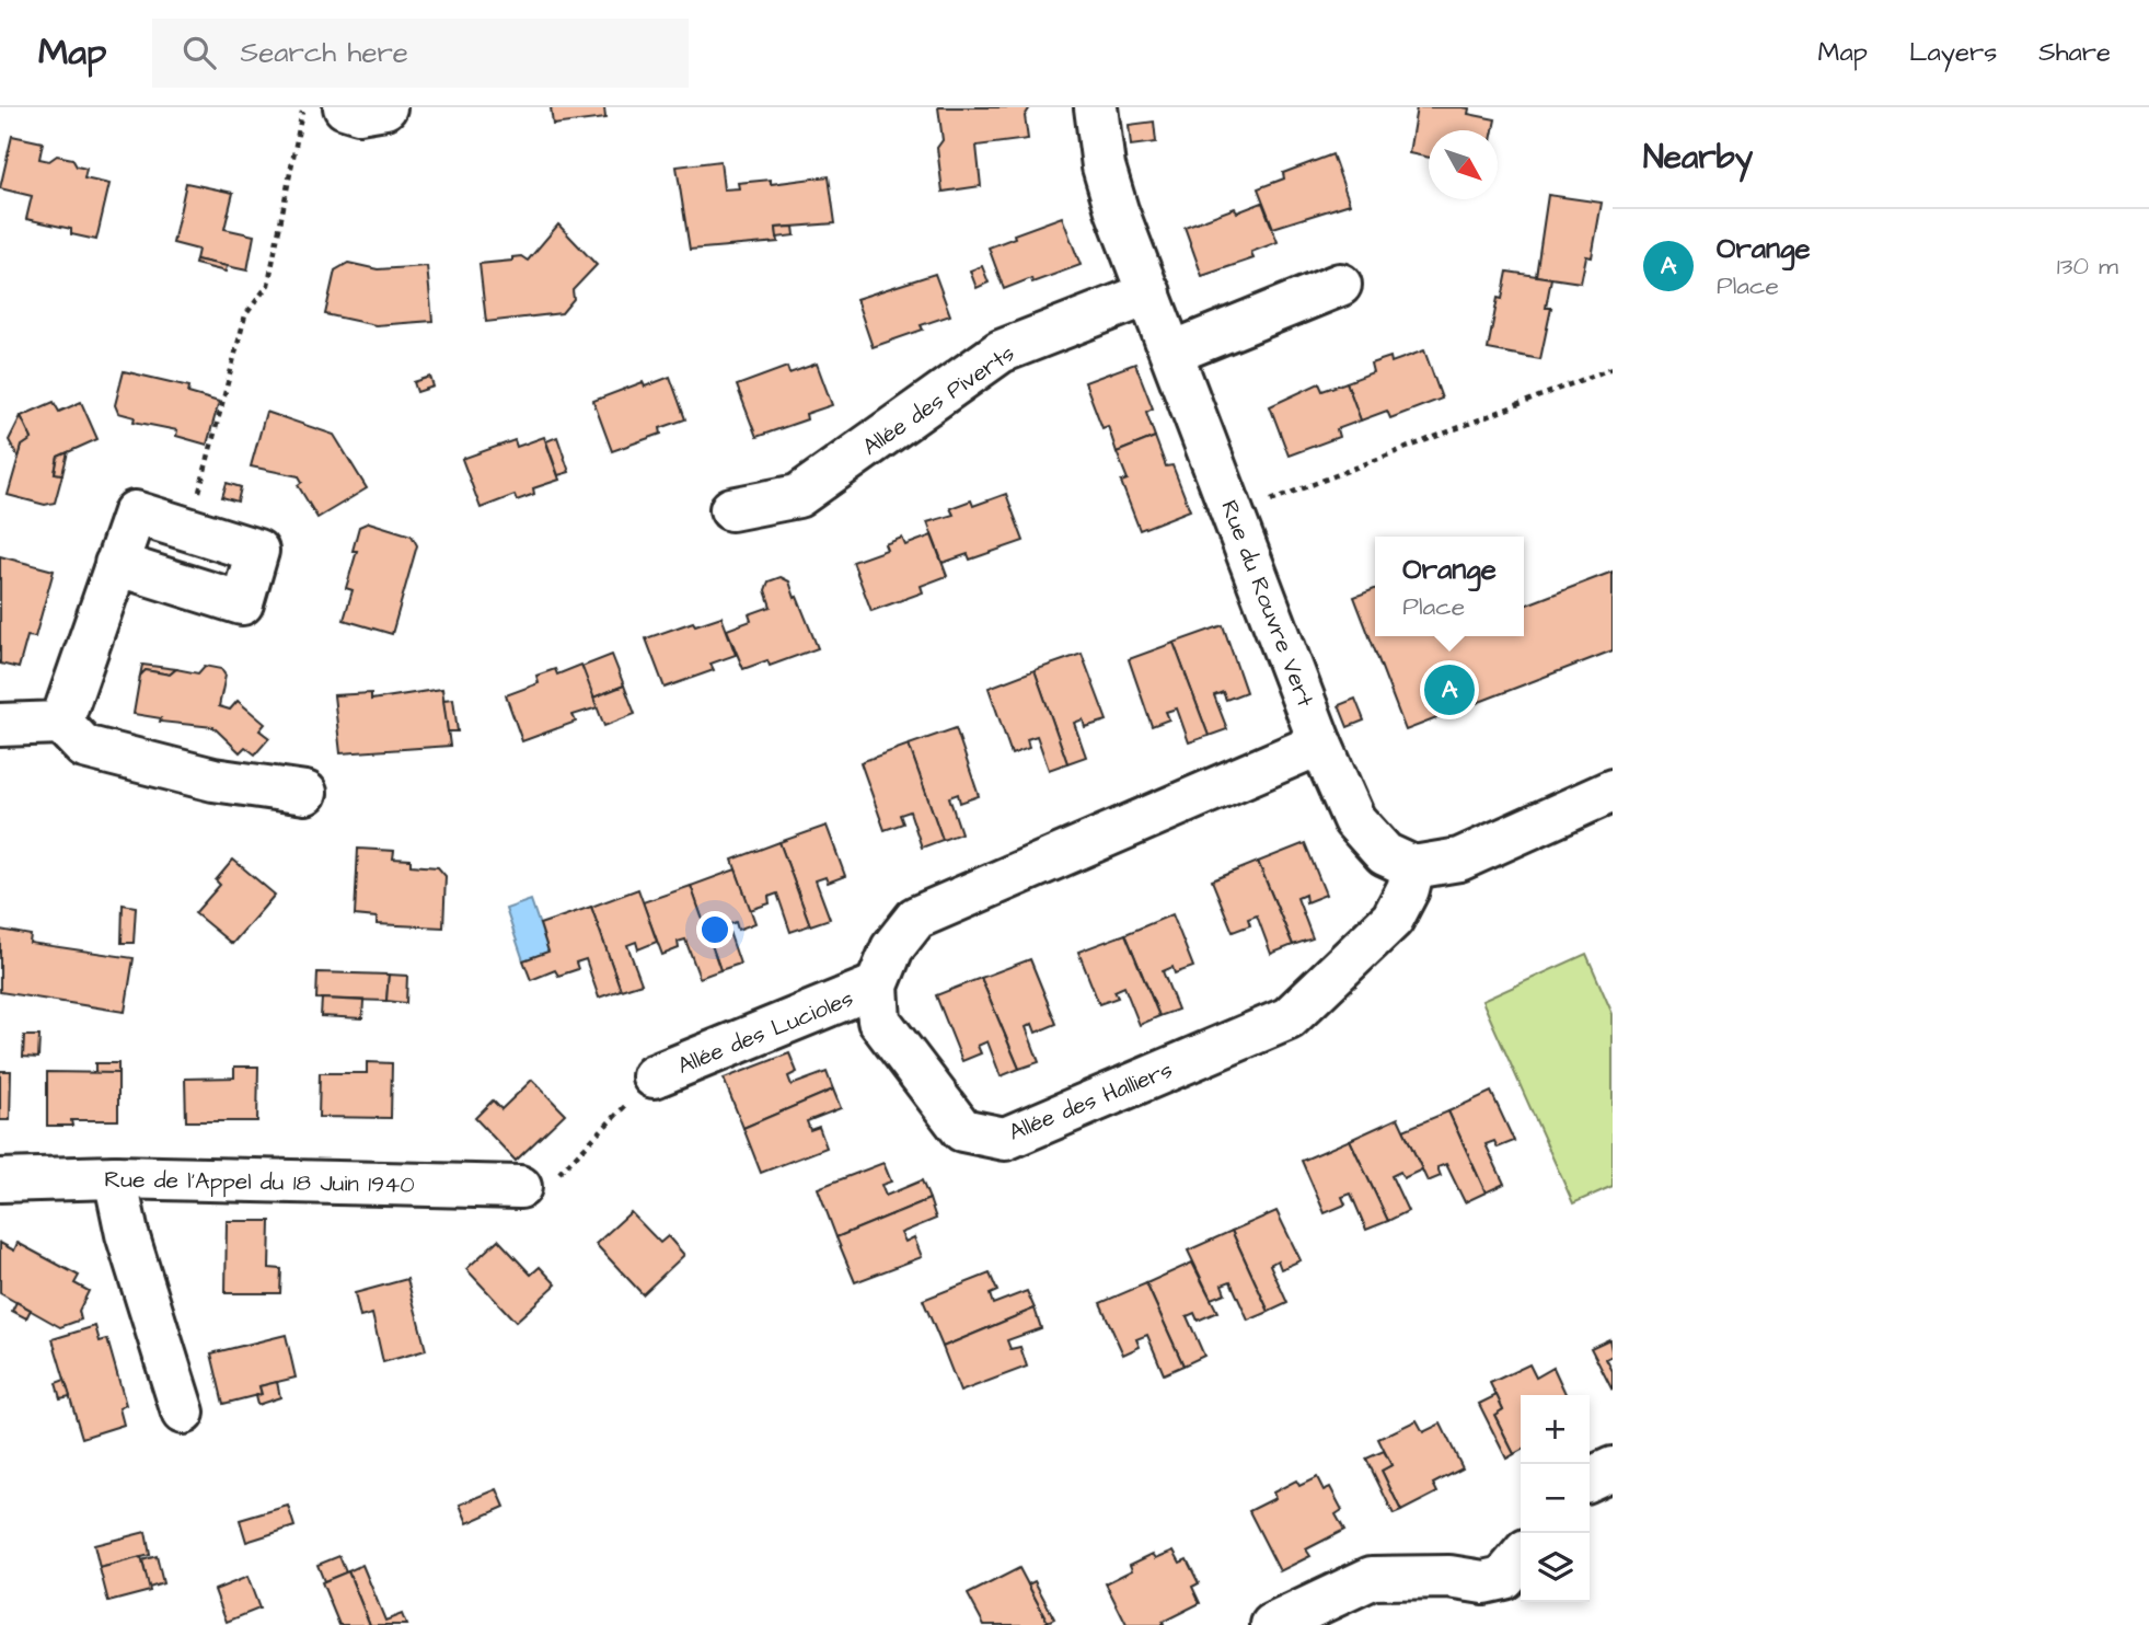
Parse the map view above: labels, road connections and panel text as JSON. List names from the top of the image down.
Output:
{
  "streets": {
    "street": [
      "Allée des Piverts",
      "Rue du Rouvre Vert",
      "Allée des Lucioles",
      "Allée des Halliers",
      "Rue de l'Appel du 18 Juin 1940"
    ]
  },
  "crossings": [
    ["Allée des Piverts", "Rue du Rouvre Vert"],
    ["Rue du Rouvre Vert", "Allée des Halliers"],
    ["Allée des Lucioles", "Allée des Halliers"]
  ],
  "north": "bottom right",
  "page": {
    "header": "Map",
    "search": "Search here",
    "nav": ["Map", "Layers", "Share"],
    "heading": "Nearby",
    "list": [
      {
        "mark": "A",
        "name": "Orange",
        "note": "Place",
        "value": "130 m"
      }
    ],
    "popup": ["Orange", "Place"],
    "pins": "A",
    "map_buttons": ["+", "−"]
  }
}
